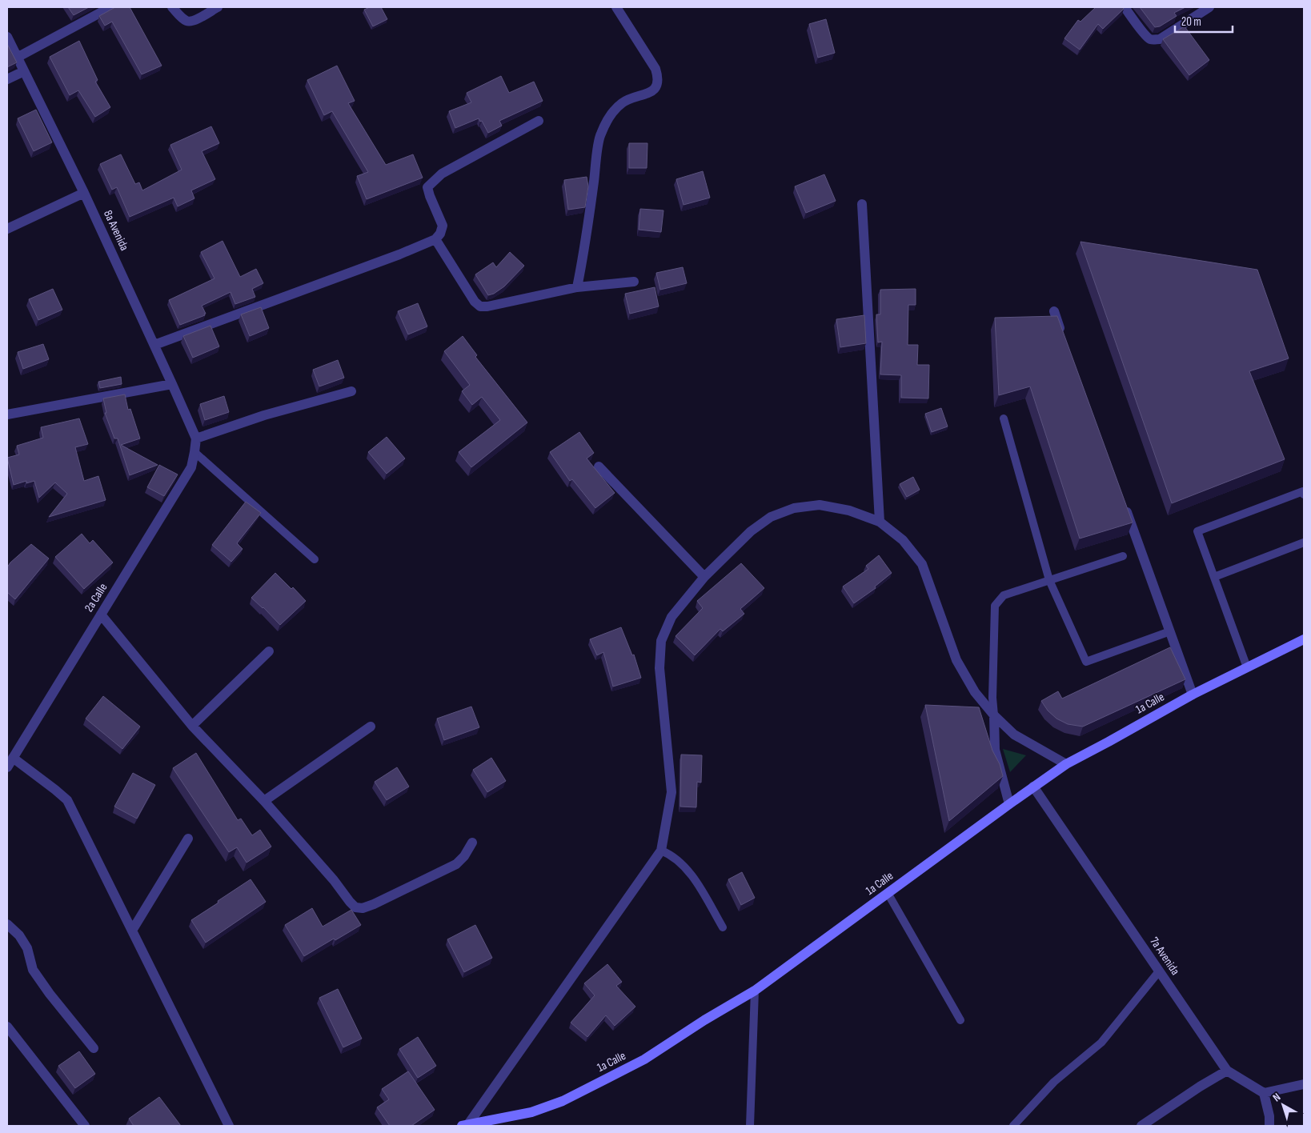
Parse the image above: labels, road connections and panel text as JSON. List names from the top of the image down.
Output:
{
  "streets": {
    "main road": ["1a Calle"],
    "street": ["8a Avenida", "2a Calle", "7a Avenida"]
  },
  "crossings": [
    ["8a Avenida", "2a Calle"],
    ["1a Calle", "7a Avenida"]
  ],
  "scale_bar": "20 m",
  "north": "top left"
}
